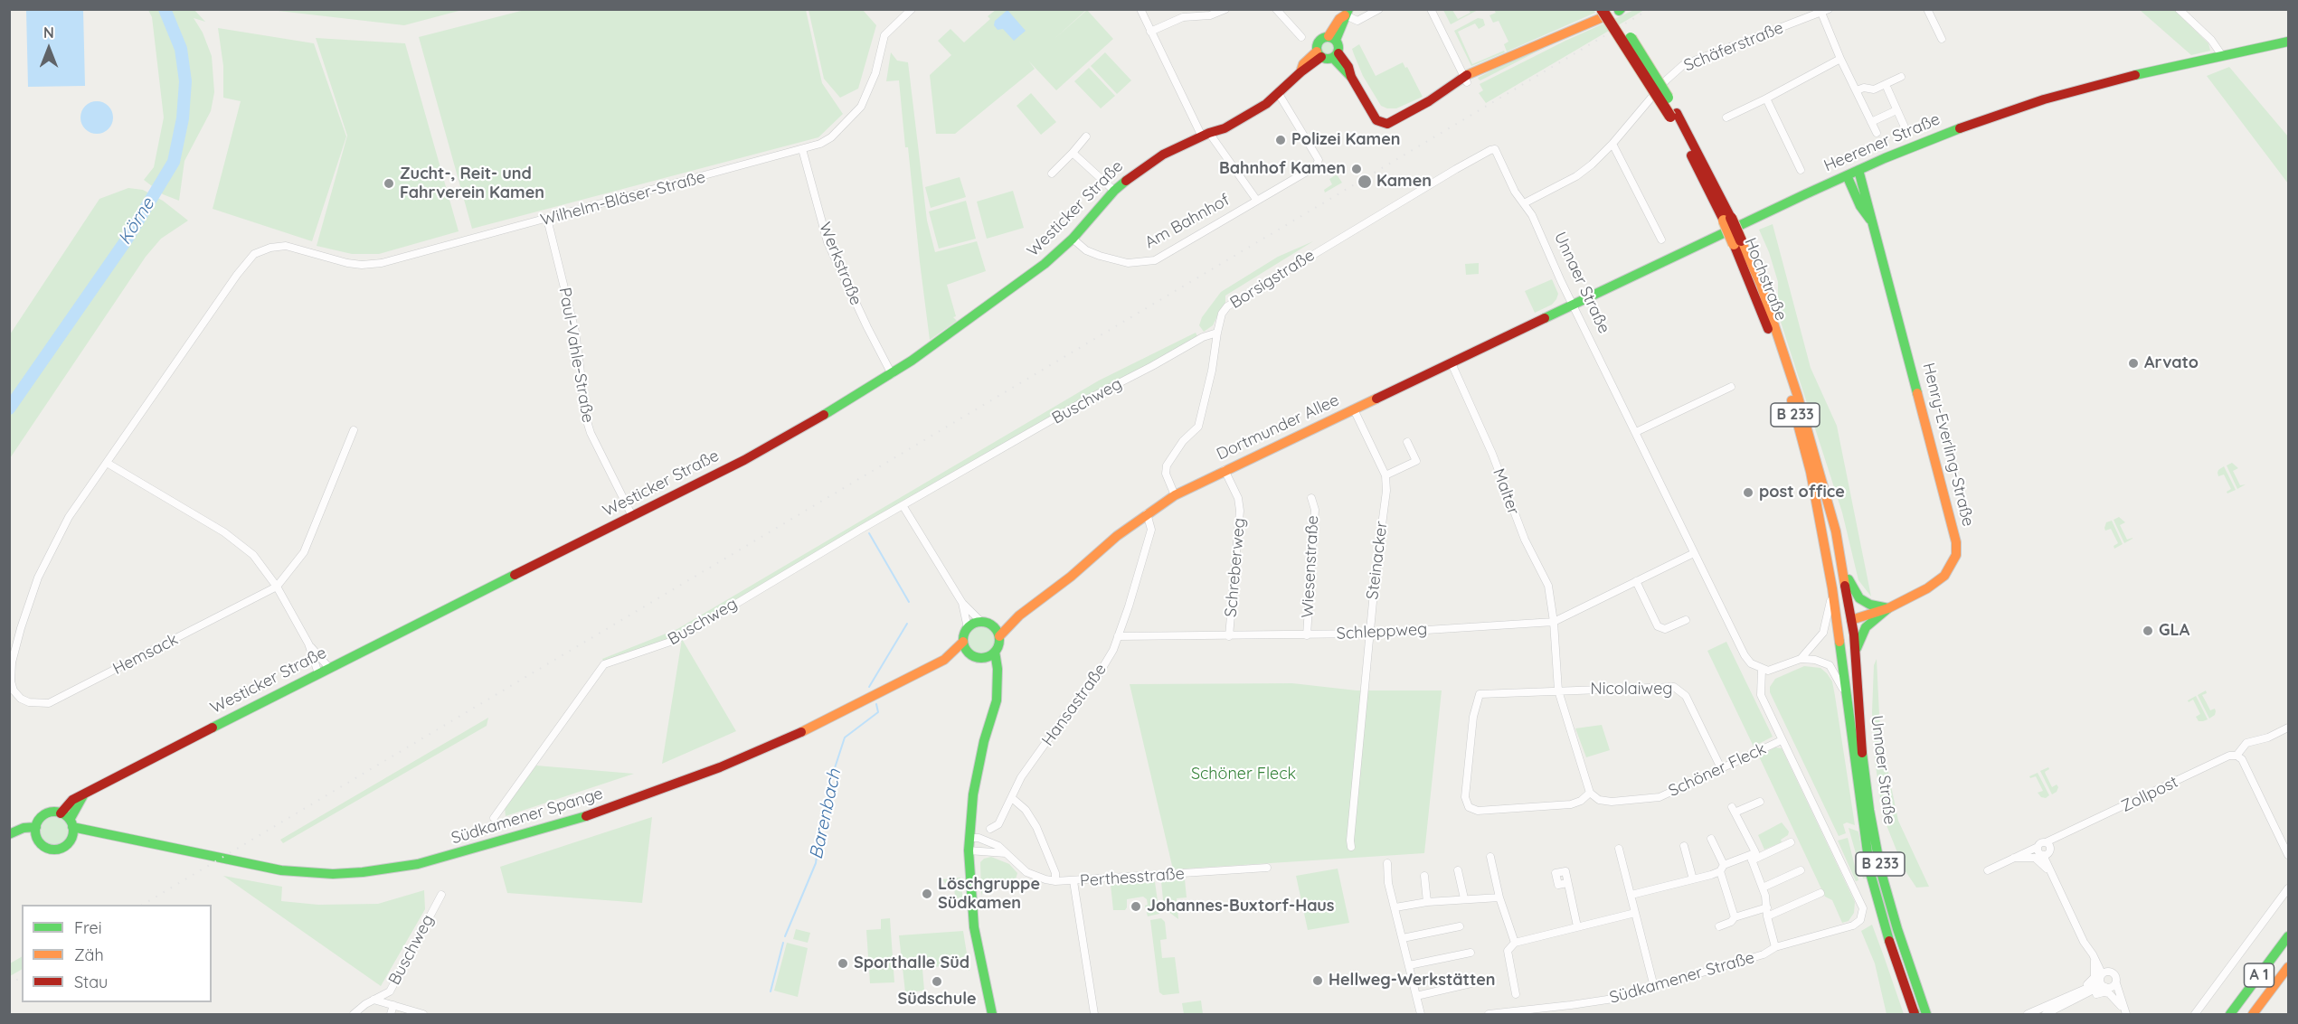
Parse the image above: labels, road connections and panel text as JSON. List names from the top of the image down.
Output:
{
  "streets": {
    "main road": [
      "Heerener Straße",
      "Westicker Straße",
      "Hochstraße",
      "Unnaer Straße",
      "B 233",
      "Dortmunder Allee",
      "Henry-Everling-Straße",
      "Südkamener Spange",
      "A 1"
    ],
    "street": [
      "Schäferstraße",
      "Wilhelm-Bläser-Straße",
      "Am Bahnhof",
      "Werkstraße",
      "Borsigstraße",
      "Paul-Vahle-Straße",
      "Buschweg",
      "Malter",
      "Steinacker",
      "Wiesenstraße",
      "Schreberweg",
      "Schleppweg",
      "Hemsack",
      "Nicolaiweg",
      "Hansastraße",
      "Schöner Fleck",
      "Zollpost",
      "Perthesstraße",
      "Südkamener Straße"
    ]
  },
  "crossings": [
    ["Schäferstraße", "Unnaer Straße"],
    ["Heerener Straße", "Unnaer Straße"],
    ["Heerener Straße", "Dortmunder Allee"],
    ["Heerener Straße", "Henry-Everling-Straße"],
    ["Wilhelm-Bläser-Straße", "Werkstraße"],
    ["Wilhelm-Bläser-Straße", "Paul-Vahle-Straße"],
    ["Wilhelm-Bläser-Straße", "Hemsack"],
    ["Westicker Straße", "Am Bahnhof"],
    ["Westicker Straße", "Werkstraße"],
    ["Westicker Straße", "Paul-Vahle-Straße"],
    ["Westicker Straße", "Südkamener Spange"],
    ["Borsigstraße", "Unnaer Straße"],
    ["Borsigstraße", "Buschweg"],
    ["Borsigstraße", "Dortmunder Allee"],
    ["Hochstraße", "Unnaer Straße"],
    ["Unnaer Straße", "Dortmunder Allee"],
    ["Unnaer Straße", "Henry-Everling-Straße"],
    ["Unnaer Straße", "Schleppweg"],
    ["Dortmunder Allee", "Malter"],
    ["Dortmunder Allee", "Steinacker"],
    ["Dortmunder Allee", "Schreberweg"],
    ["Dortmunder Allee", "Hansastraße"],
    ["Malter", "Schleppweg"],
    ["Steinacker", "Schleppweg"],
    ["Wiesenstraße", "Schleppweg"],
    ["Schreberweg", "Schleppweg"],
    ["Schleppweg", "Hansastraße"],
    ["Nicolaiweg", "Schöner Fleck"],
    ["Schöner Fleck", "Südkamener Straße"]
  ],
  "water": ["Körne", "Barenbach"],
  "parks": ["Schöner Fleck"],
  "places": [
    "Polizei Kamen",
    "Bahnhof Kamen",
    "Kamen",
    "Zucht-, Reit- und Fahrverein Kamen",
    "Arvato",
    "post office",
    "GLA",
    "Löschgruppe Südkamen",
    "Johannes-Buxtorf-Haus",
    "Sporthalle Süd",
    "Hellweg-Werkstätten",
    "Südschule"
  ],
  "legend": ["Frei", "Zäh", "Stau"],
  "north": "top"
}
